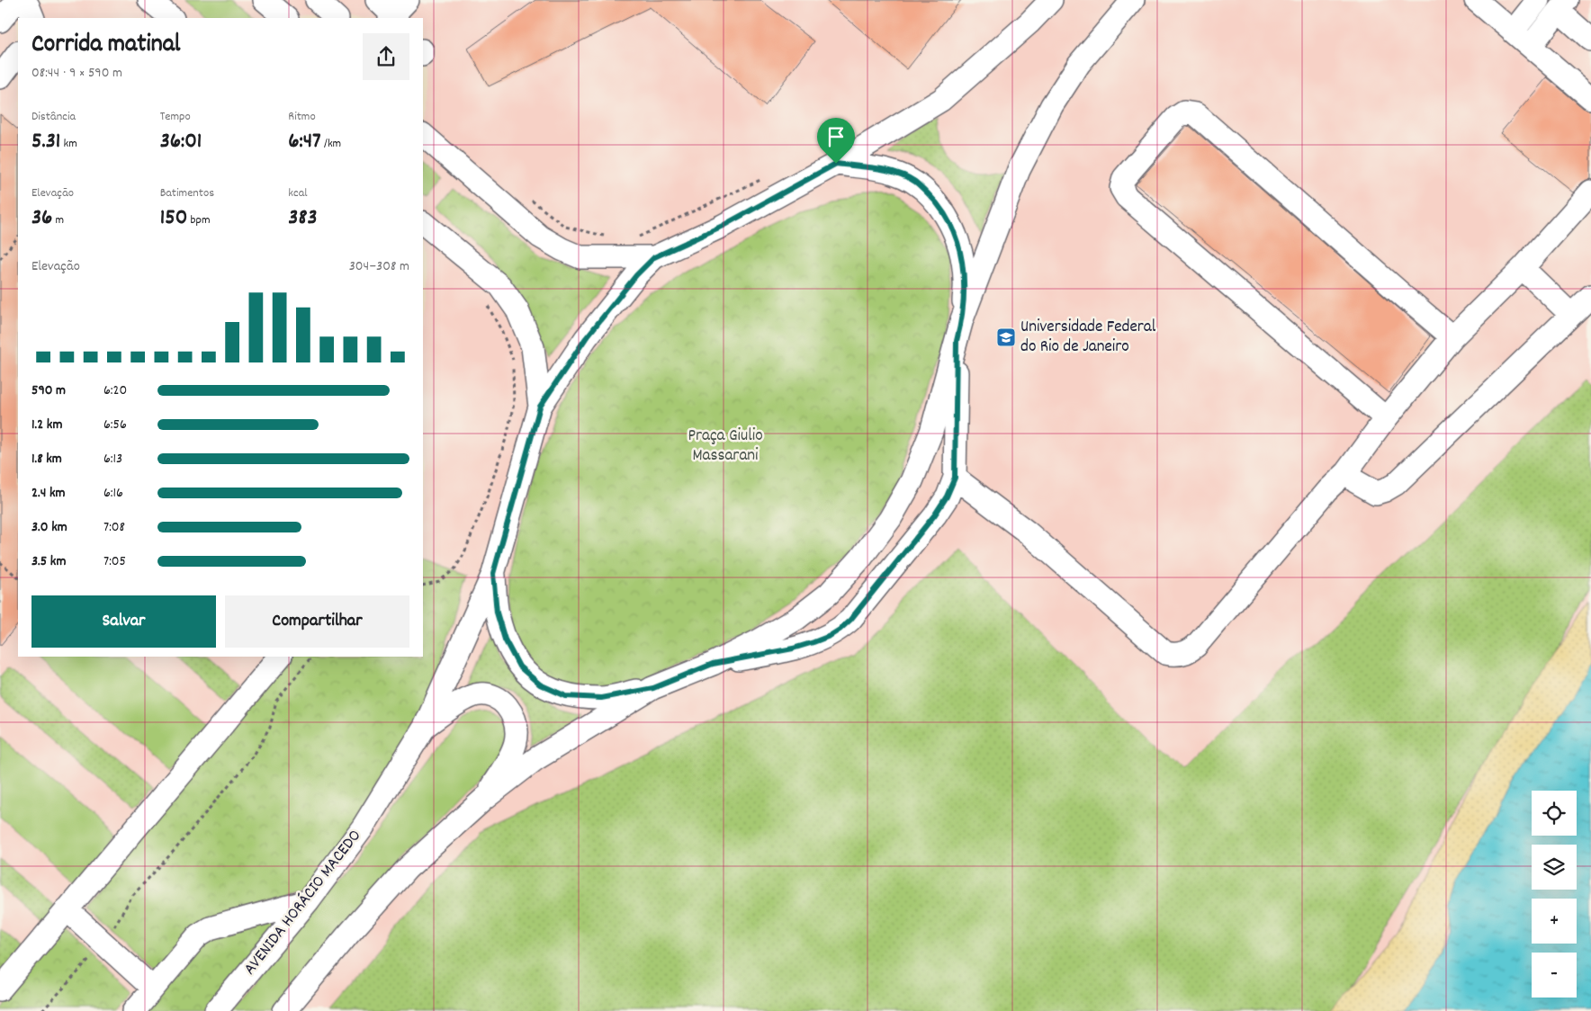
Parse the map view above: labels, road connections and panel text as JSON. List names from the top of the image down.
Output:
{
  "streets": {
    "street": ["AVENIDA HORÁCIO MACEDO"]
  },
  "parks": ["Praça Giulio Massarani"],
  "places": {
    "school or university": ["Universidade Federal do Rio de Janeiro"]
  },
  "page": {
    "heading": ["Corrida matinal", "08:44 · 9 × 590 m"],
    "stats": [
      ["Distância", "5.31 km"],
      ["Tempo", "36:01"],
      ["Ritmo", "6:47 /km"],
      ["Elevação", "36 m"],
      ["Batimentos", "150 bpm"],
      ["kcal", "383"]
    ],
    "chart": ["Elevação", "304–308 m"],
    "list": [
      {
        "name": "590 m",
        "note": "6:20"
      },
      {
        "name": "1.2 km",
        "note": "6:56"
      },
      {
        "name": "1.8 km",
        "note": "6:13"
      },
      {
        "name": "2.4 km",
        "note": "6:16"
      },
      {
        "name": "3.0 km",
        "note": "7:08"
      },
      {
        "name": "3.5 km",
        "note": "7:05"
      }
    ],
    "buttons": ["Salvar", "Compartilhar"],
    "map_buttons": ["+", "−"]
  }
}
